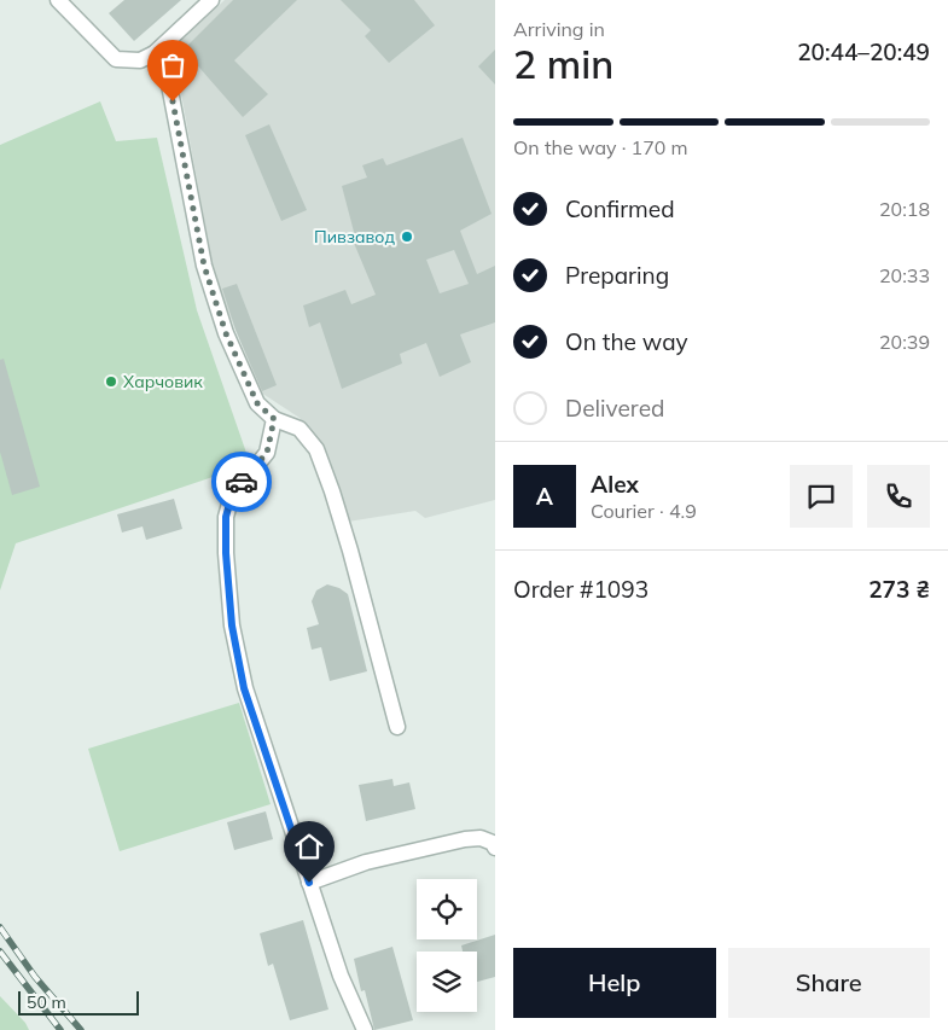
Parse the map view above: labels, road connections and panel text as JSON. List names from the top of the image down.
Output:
{
  "places": ["Пивзавод", "Харчовик"],
  "scale_bar": "50 m",
  "page": {
    "heading": ["2 min", "Arriving in", "20:44–20:49"],
    "panel": [
      "Alex",
      "Courier · 4.9",
      "Order #1093",
      "273 ₴"
    ],
    "bar": "On the way · 170 m",
    "list": [
      ["Confirmed", "20:18"],
      ["Preparing", "20:33"],
      ["On the way", "20:39"],
      "Delivered"
    ],
    "round": "A",
    "buttons": ["Help", "Share"],
    "scale": "50 m"
  }
}
